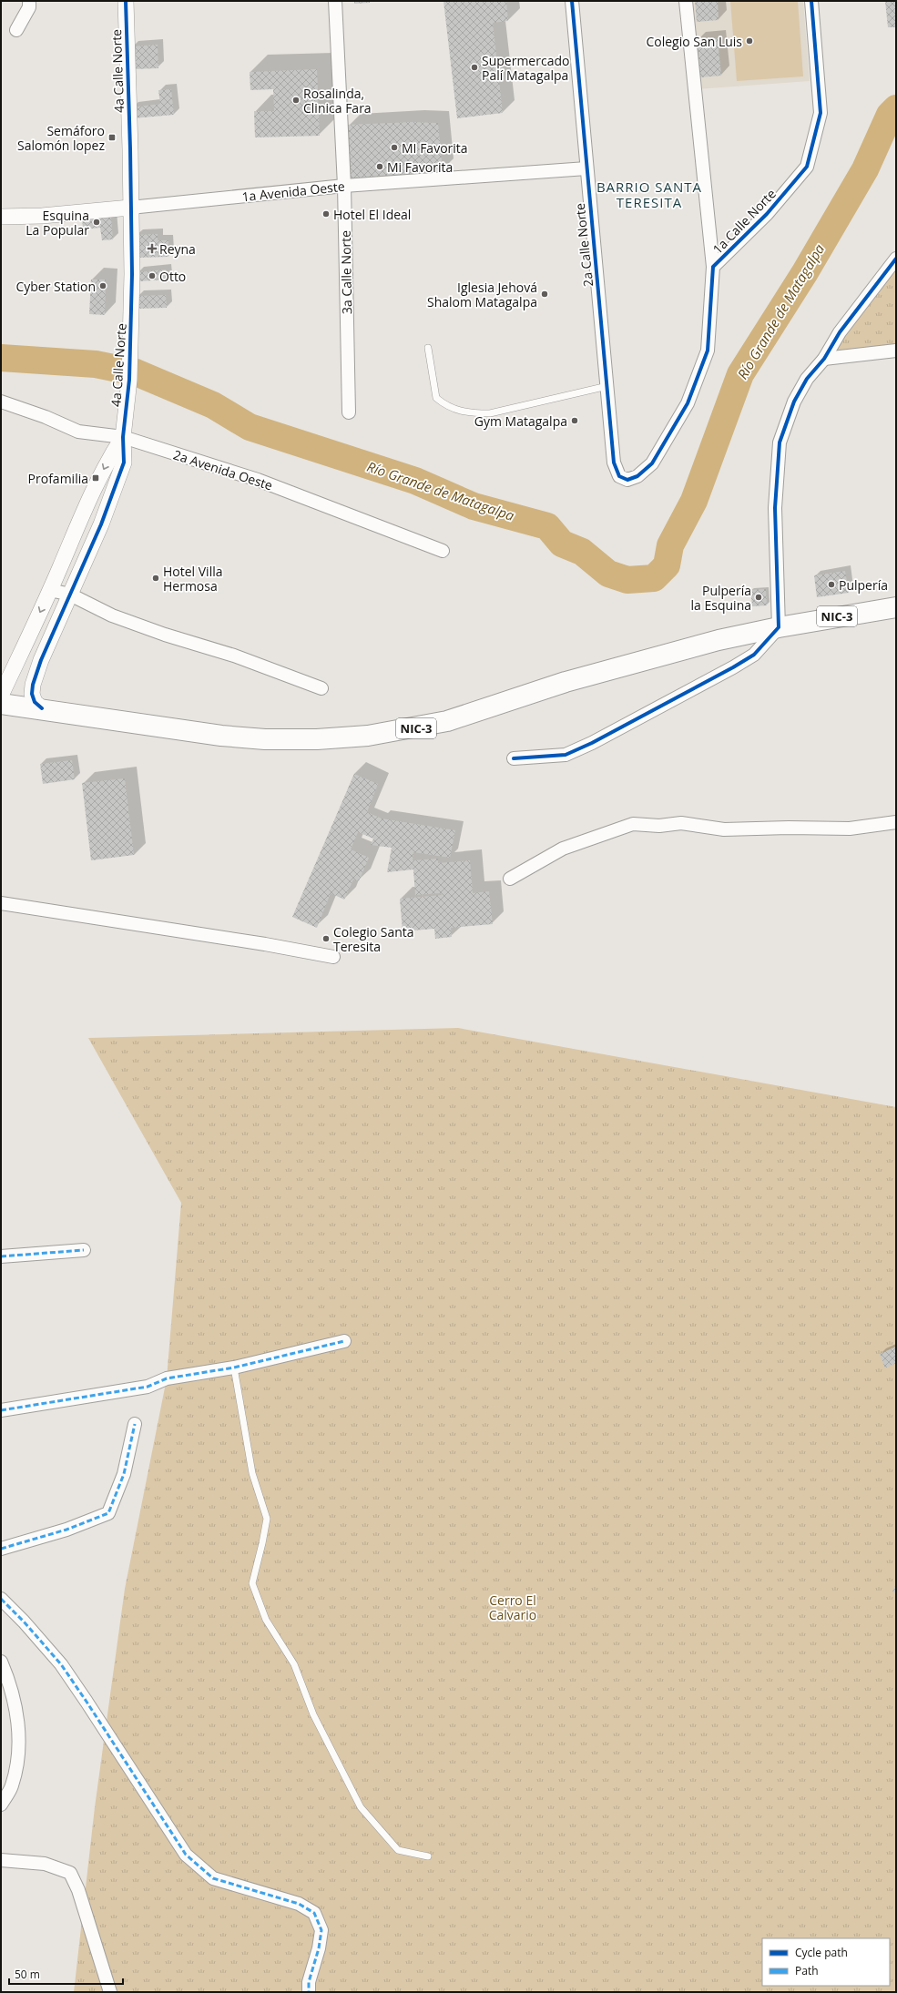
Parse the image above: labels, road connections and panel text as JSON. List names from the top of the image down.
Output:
{
  "streets": {
    "main road": ["NIC-3"],
    "street": [
      "4a Calle Norte",
      "1a Avenida Oeste",
      "1a Calle Norte",
      "2a Calle Norte",
      "3a Calle Norte",
      "2a Avenida Oeste"
    ]
  },
  "crossings": [
    ["4a Calle Norte", "1a Avenida Oeste"],
    ["4a Calle Norte", "2a Avenida Oeste"],
    ["4a Calle Norte", "NIC-3"],
    ["1a Avenida Oeste", "2a Calle Norte"],
    ["1a Avenida Oeste", "3a Calle Norte"],
    ["1a Calle Norte", "2a Calle Norte"]
  ],
  "districts": ["BARRIO SANTA TERESITA"],
  "water": ["Río Grande de Matagalpa"],
  "parks": ["Cerro El Calvario"],
  "places": {
    "other": [
      "Colegio San Luis",
      "Supermercado Palí Matagalpa",
      "Rosalinda, Clinica Fara",
      "MI Favorita",
      "Mi Favorita",
      "Hotel El Ideal",
      "Esquina La Popular",
      "Otto",
      "Cyber Station",
      "Iglesia Jehová Shalom Matagalpa",
      "Gym Matagalpa",
      "Hotel Villa Hermosa",
      "Pulpería",
      "Pulpería la Esquina",
      "Colegio Santa Teresita"
    ],
    "transit": ["Semáforo Salomón lopez", "Profamilia"],
    "health": ["Reyna"]
  },
  "legend": ["Cycle path", "Path"],
  "scale_bar": "50 m"
}
